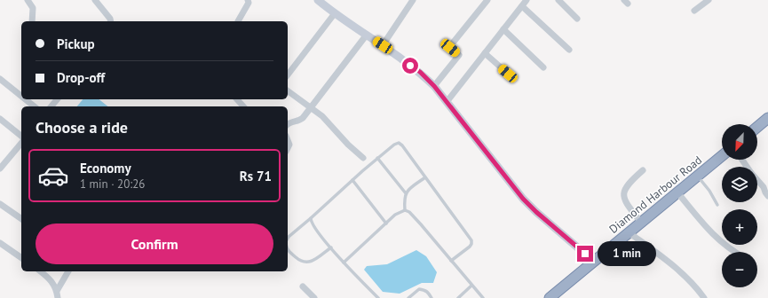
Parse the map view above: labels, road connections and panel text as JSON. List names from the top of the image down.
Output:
{
  "streets": {
    "highway": ["Diamond Harbour Road"]
  },
  "north": "bottom left",
  "page": {
    "banner": ["Pickup", "Drop-off"],
    "heading": "Choose a ride",
    "map_buttons": ["+", "−"],
    "list": [
      {
        "name": "Economy",
        "note": "1 min · 20:26",
        "value": "Rs 71"
      }
    ],
    "buttons": "Confirm",
    "bubble": "1 min"
  }
}
